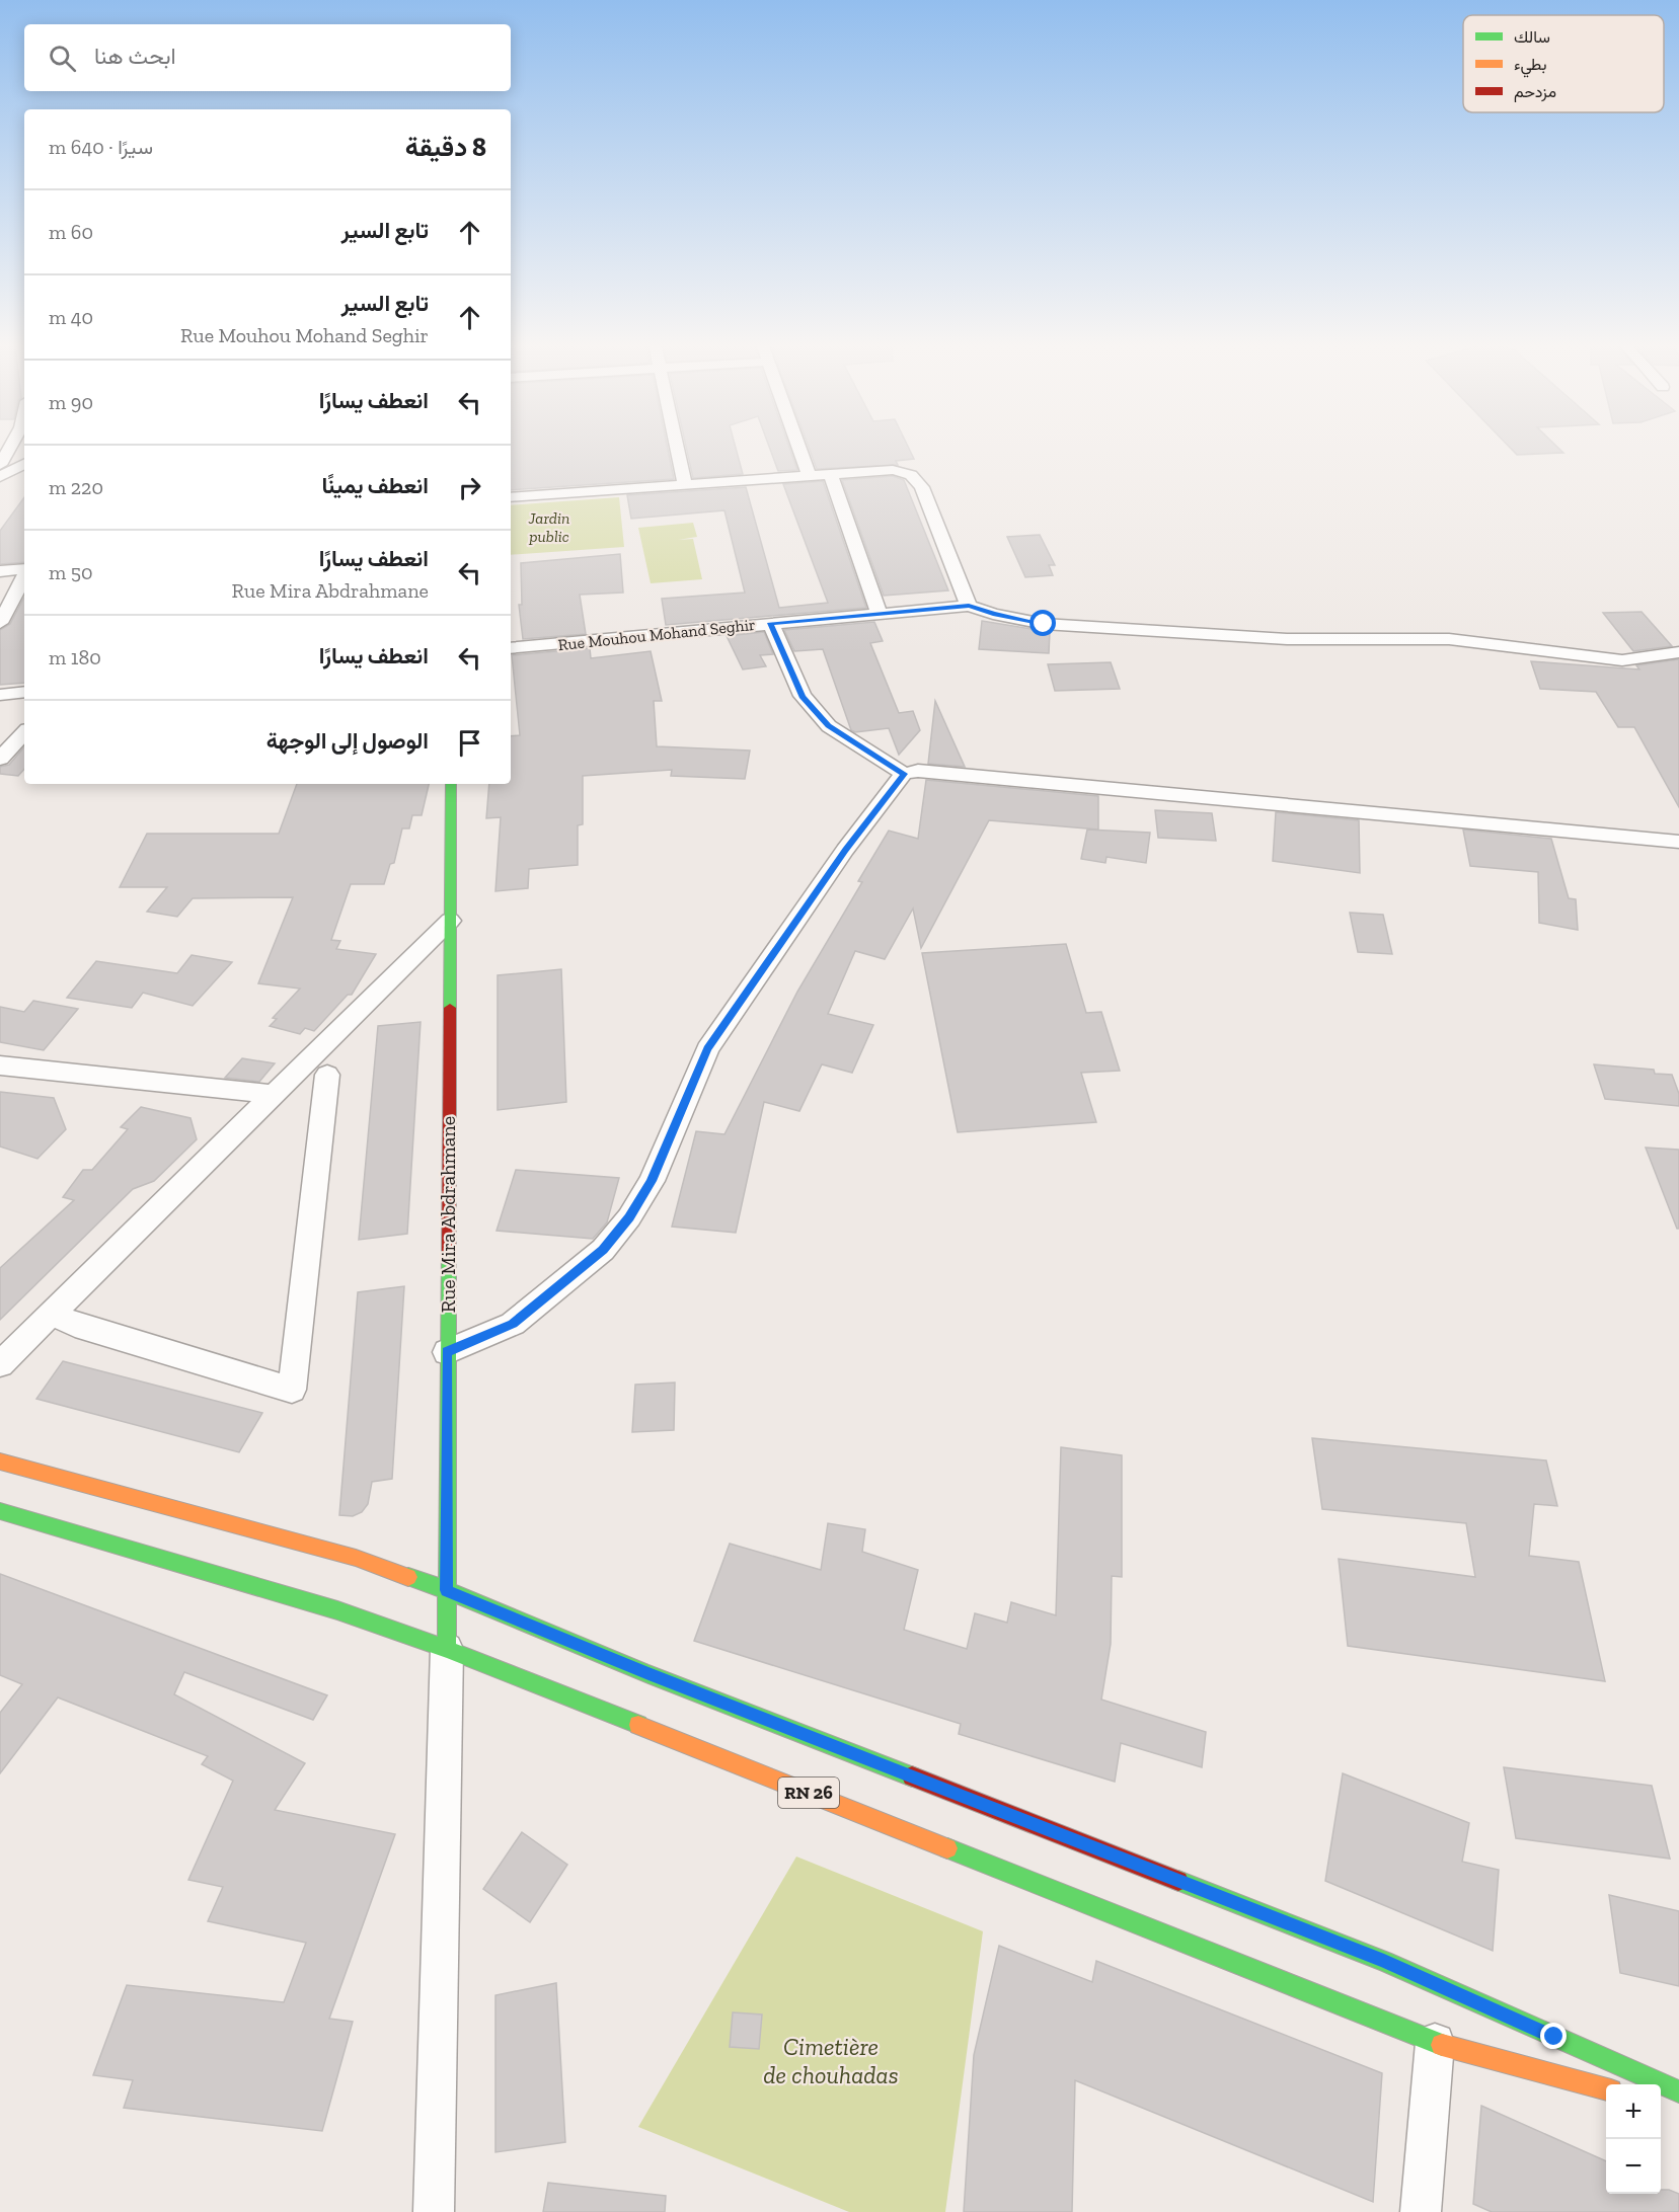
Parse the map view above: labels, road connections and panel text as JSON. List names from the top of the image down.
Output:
{
  "streets": {
    "main road": ["Rue Mira Abdrahmane", "RN 26"],
    "street": ["Rue Mouhou Mohand Seghir"]
  },
  "crossings": [
    ["Rue Mira Abdrahmane", "RN 26"]
  ],
  "parks": ["Jardin public", "Cimetière de chouhadas"],
  "legend": ["سالك", "بطيء", "مزدحم"],
  "page": {
    "search": "ابحث هنا",
    "heading": ["8 دقيقة", "سيرًا · 640 m"],
    "list": [
      ["تابع السير", "60 m"],
      ["تابع السير", "Rue Mouhou Mohand Seghir", "40 m"],
      ["انعطف يسارًا", "90 m"],
      ["انعطف يمينًا", "220 m"],
      ["انعطف يسارًا", "Rue Mira Abdrahmane", "50 m"],
      ["انعطف يسارًا", "180 m"],
      "الوصول إلى الوجهة"
    ],
    "map_buttons": ["+", "−"]
  }
}
